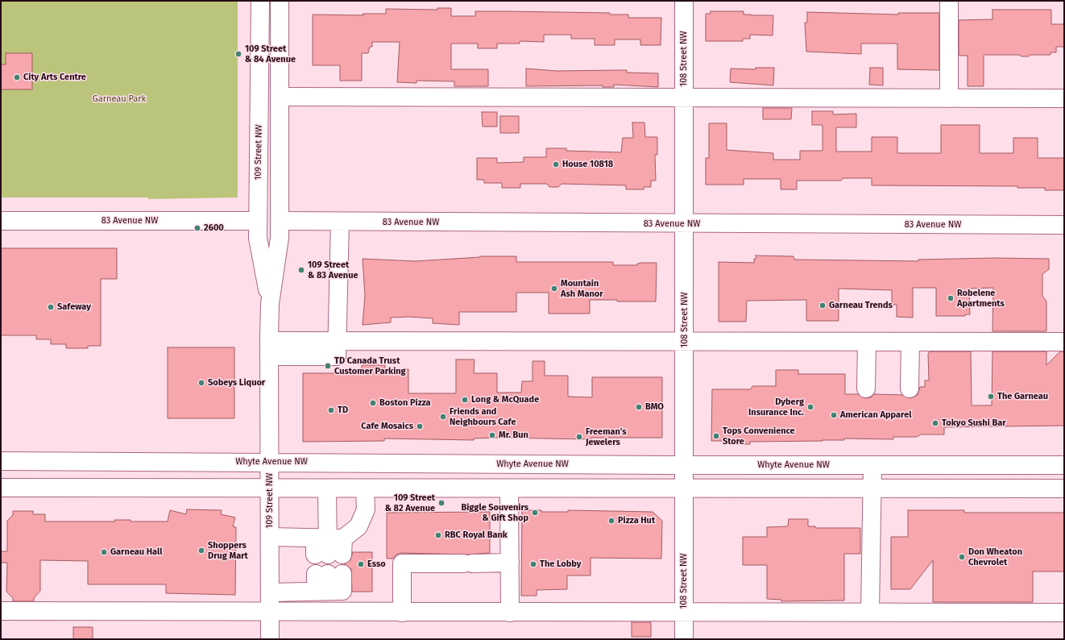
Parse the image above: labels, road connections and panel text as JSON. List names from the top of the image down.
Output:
{
  "streets": {
    "main road": [
      "108 Street NW",
      "109 Street NW",
      "83 Avenue NW",
      "Whyte Avenue NW"
    ]
  },
  "crossings": [
    ["108 Street NW", "83 Avenue NW"],
    ["108 Street NW", "Whyte Avenue NW"],
    ["109 Street NW", "83 Avenue NW"],
    ["109 Street NW", "Whyte Avenue NW"]
  ],
  "parks": ["Garneau Park"],
  "places": [
    "109 Street & 84 Avenue",
    "City Arts Centre",
    "House 10818",
    "2600",
    "109 Street & 83 Avenue",
    "Mountain Ash Manor",
    "Robelene Apartments",
    "Garneau Trends",
    "Safeway",
    "TD Canada Trust Customer Parking",
    "Sobeys Liquor",
    "The Garneau",
    "Long & McQuade",
    "Boston Pizza",
    "BMO",
    "Dyberg Insurance Inc.",
    "TD",
    "American Apparel",
    "Friends and Neighbours Cafe",
    "Tokyo Sushi Bar",
    "Cafe Mosaics",
    "Mr. Bun",
    "Tops Convenience Store",
    "Freeman's Jewelers",
    "109 Street & 82 Avenue",
    "Biggle Souvenirs & Gift Shop",
    "Pizza Hut",
    "RBC Royal Bank",
    "Shoppers Drug Mart",
    "Garneau Hall",
    "Don Wheaton Chevrolet",
    "Esso",
    "The Lobby"
  ]
}
